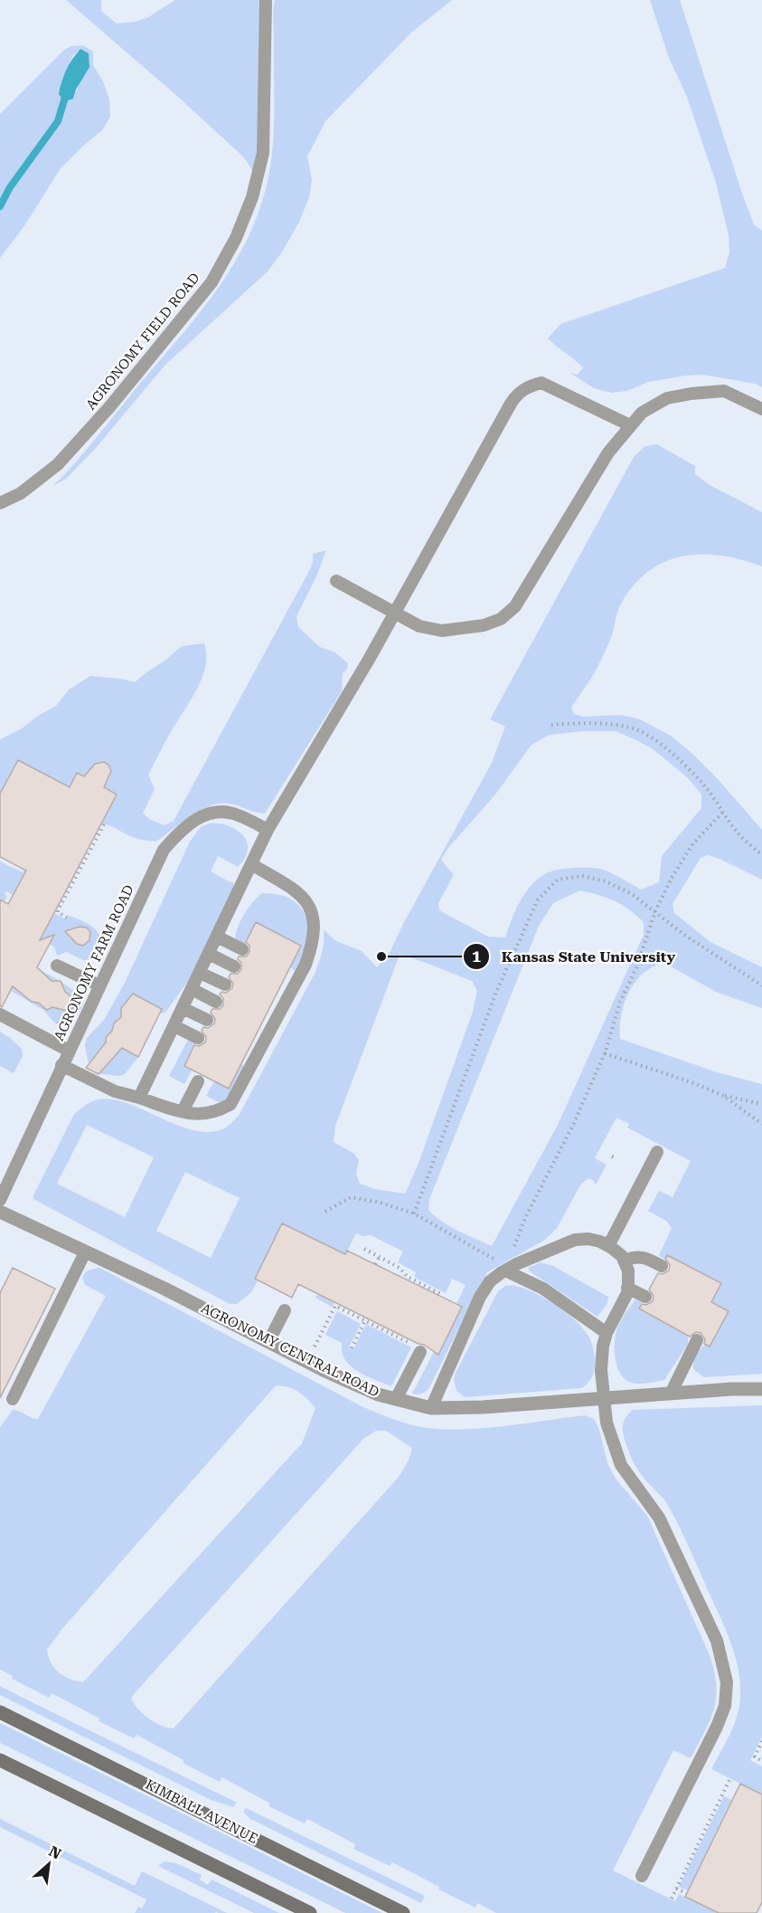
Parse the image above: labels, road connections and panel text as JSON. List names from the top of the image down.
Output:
{
  "streets": {
    "main road": ["KIMBALL AVENUE"],
    "street": ["AGRONOMY CENTRAL ROAD"],
    "lane": ["AGRONOMY FIELD ROAD", "AGRONOMY FARM ROAD"]
  },
  "places": ["Kansas State University"],
  "north": "top right"
}
